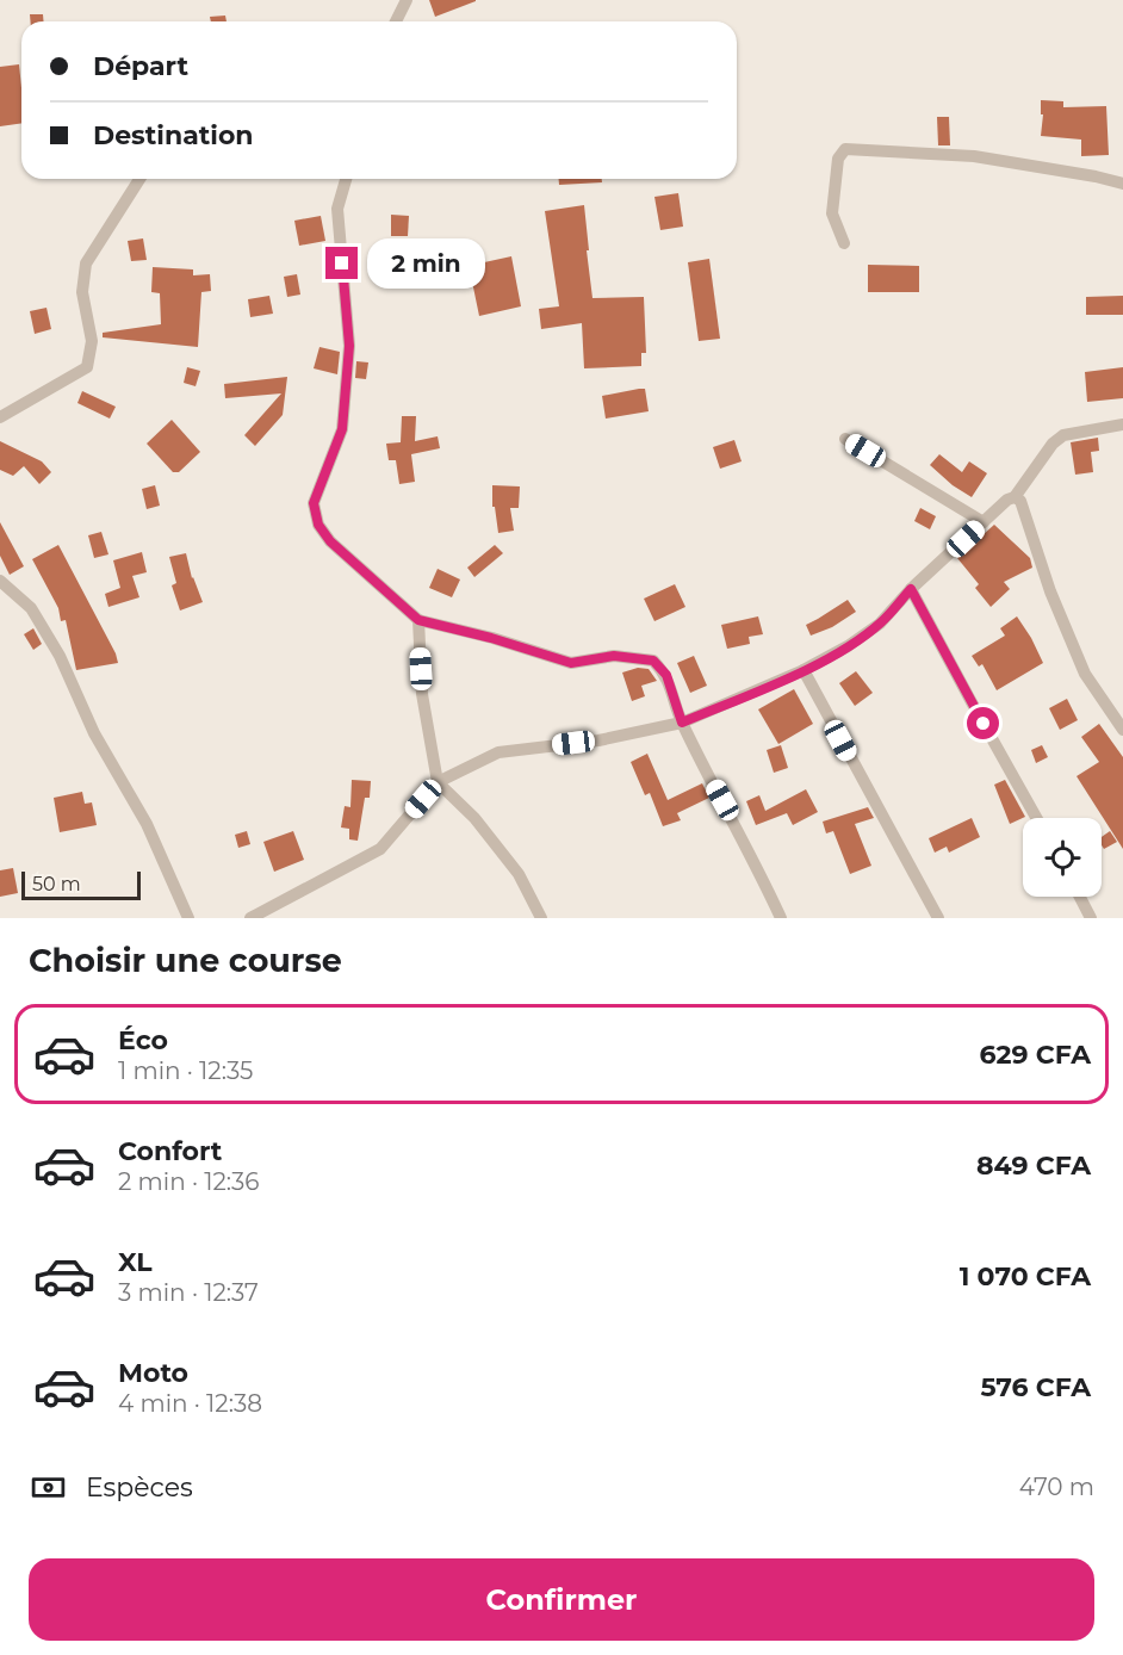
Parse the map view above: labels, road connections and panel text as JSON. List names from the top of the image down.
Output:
{
  "scale_bar": "50 m",
  "page": {
    "banner": ["Départ", "Destination"],
    "bubble": "2 min",
    "scale": "50 m",
    "heading": "Choisir une course",
    "list": [
      {
        "name": "Éco",
        "note": "1 min · 12:35",
        "value": "629 CFA"
      },
      {
        "name": "Confort",
        "note": "2 min · 12:36",
        "value": "849 CFA"
      },
      {
        "name": "XL",
        "note": "3 min · 12:37",
        "value": "1 070 CFA"
      },
      {
        "name": "Moto",
        "note": "4 min · 12:38",
        "value": "576 CFA"
      }
    ],
    "pay": ["Espèces", "470 m"],
    "buttons": "Confirmer"
  }
}
